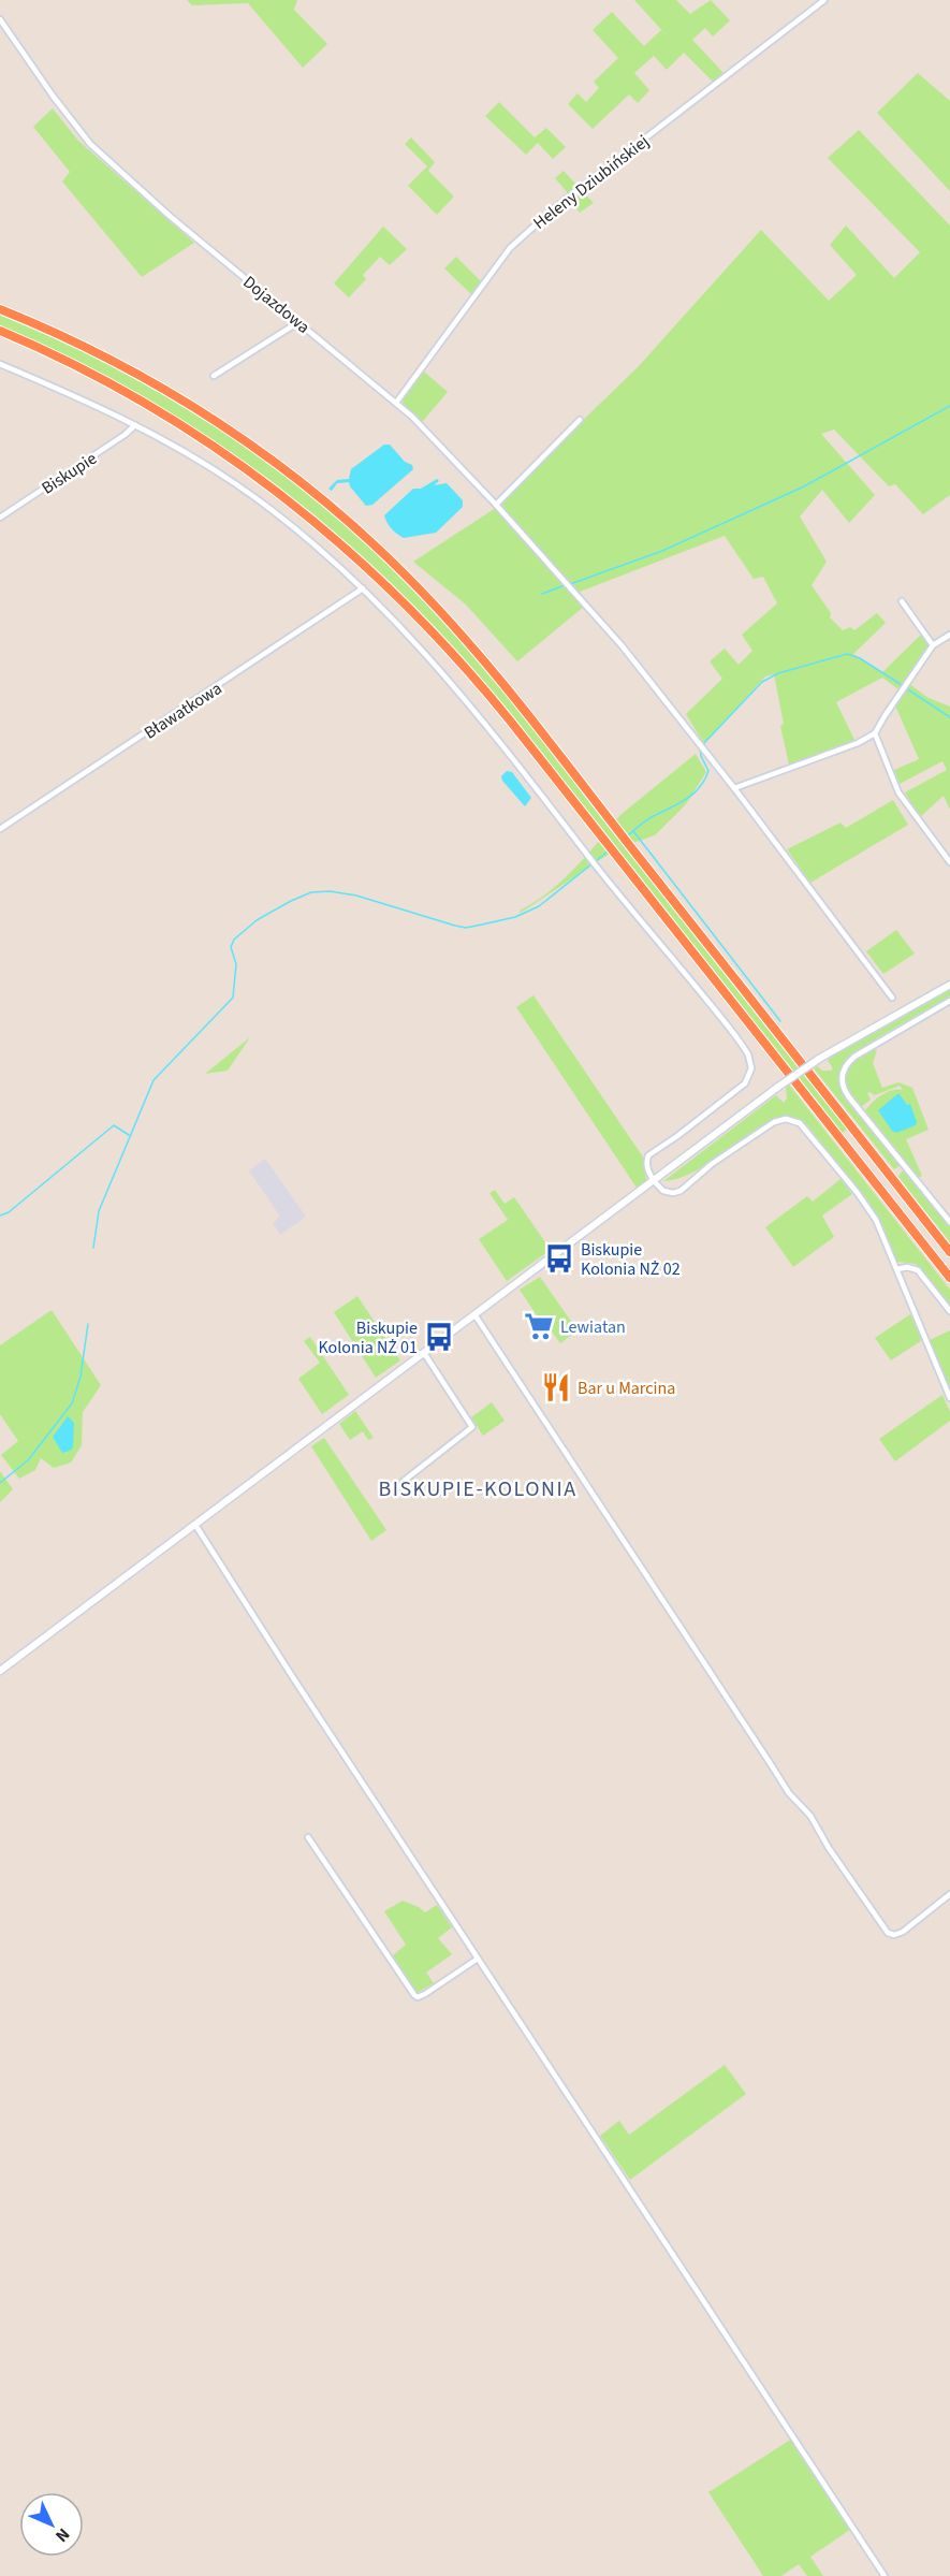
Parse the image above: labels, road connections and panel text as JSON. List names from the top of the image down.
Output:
{
  "streets": {
    "street": [
      "Heleny Dziubińskiej",
      "Dojazdowa",
      "Biskupie",
      "Bławatkowa"
    ]
  },
  "crossings": [
    ["Heleny Dziubińskiej", "Dojazdowa"]
  ],
  "districts": ["BISKUPIE-KOLONIA"],
  "places": {
    "bus stop": ["Biskupie Kolonia NŻ 02", "Biskupie Kolonia NŻ 01"],
    "supermarket": ["Lewiatan"],
    "restaurant": ["Bar u Marcina"]
  },
  "north": "bottom right"
}
